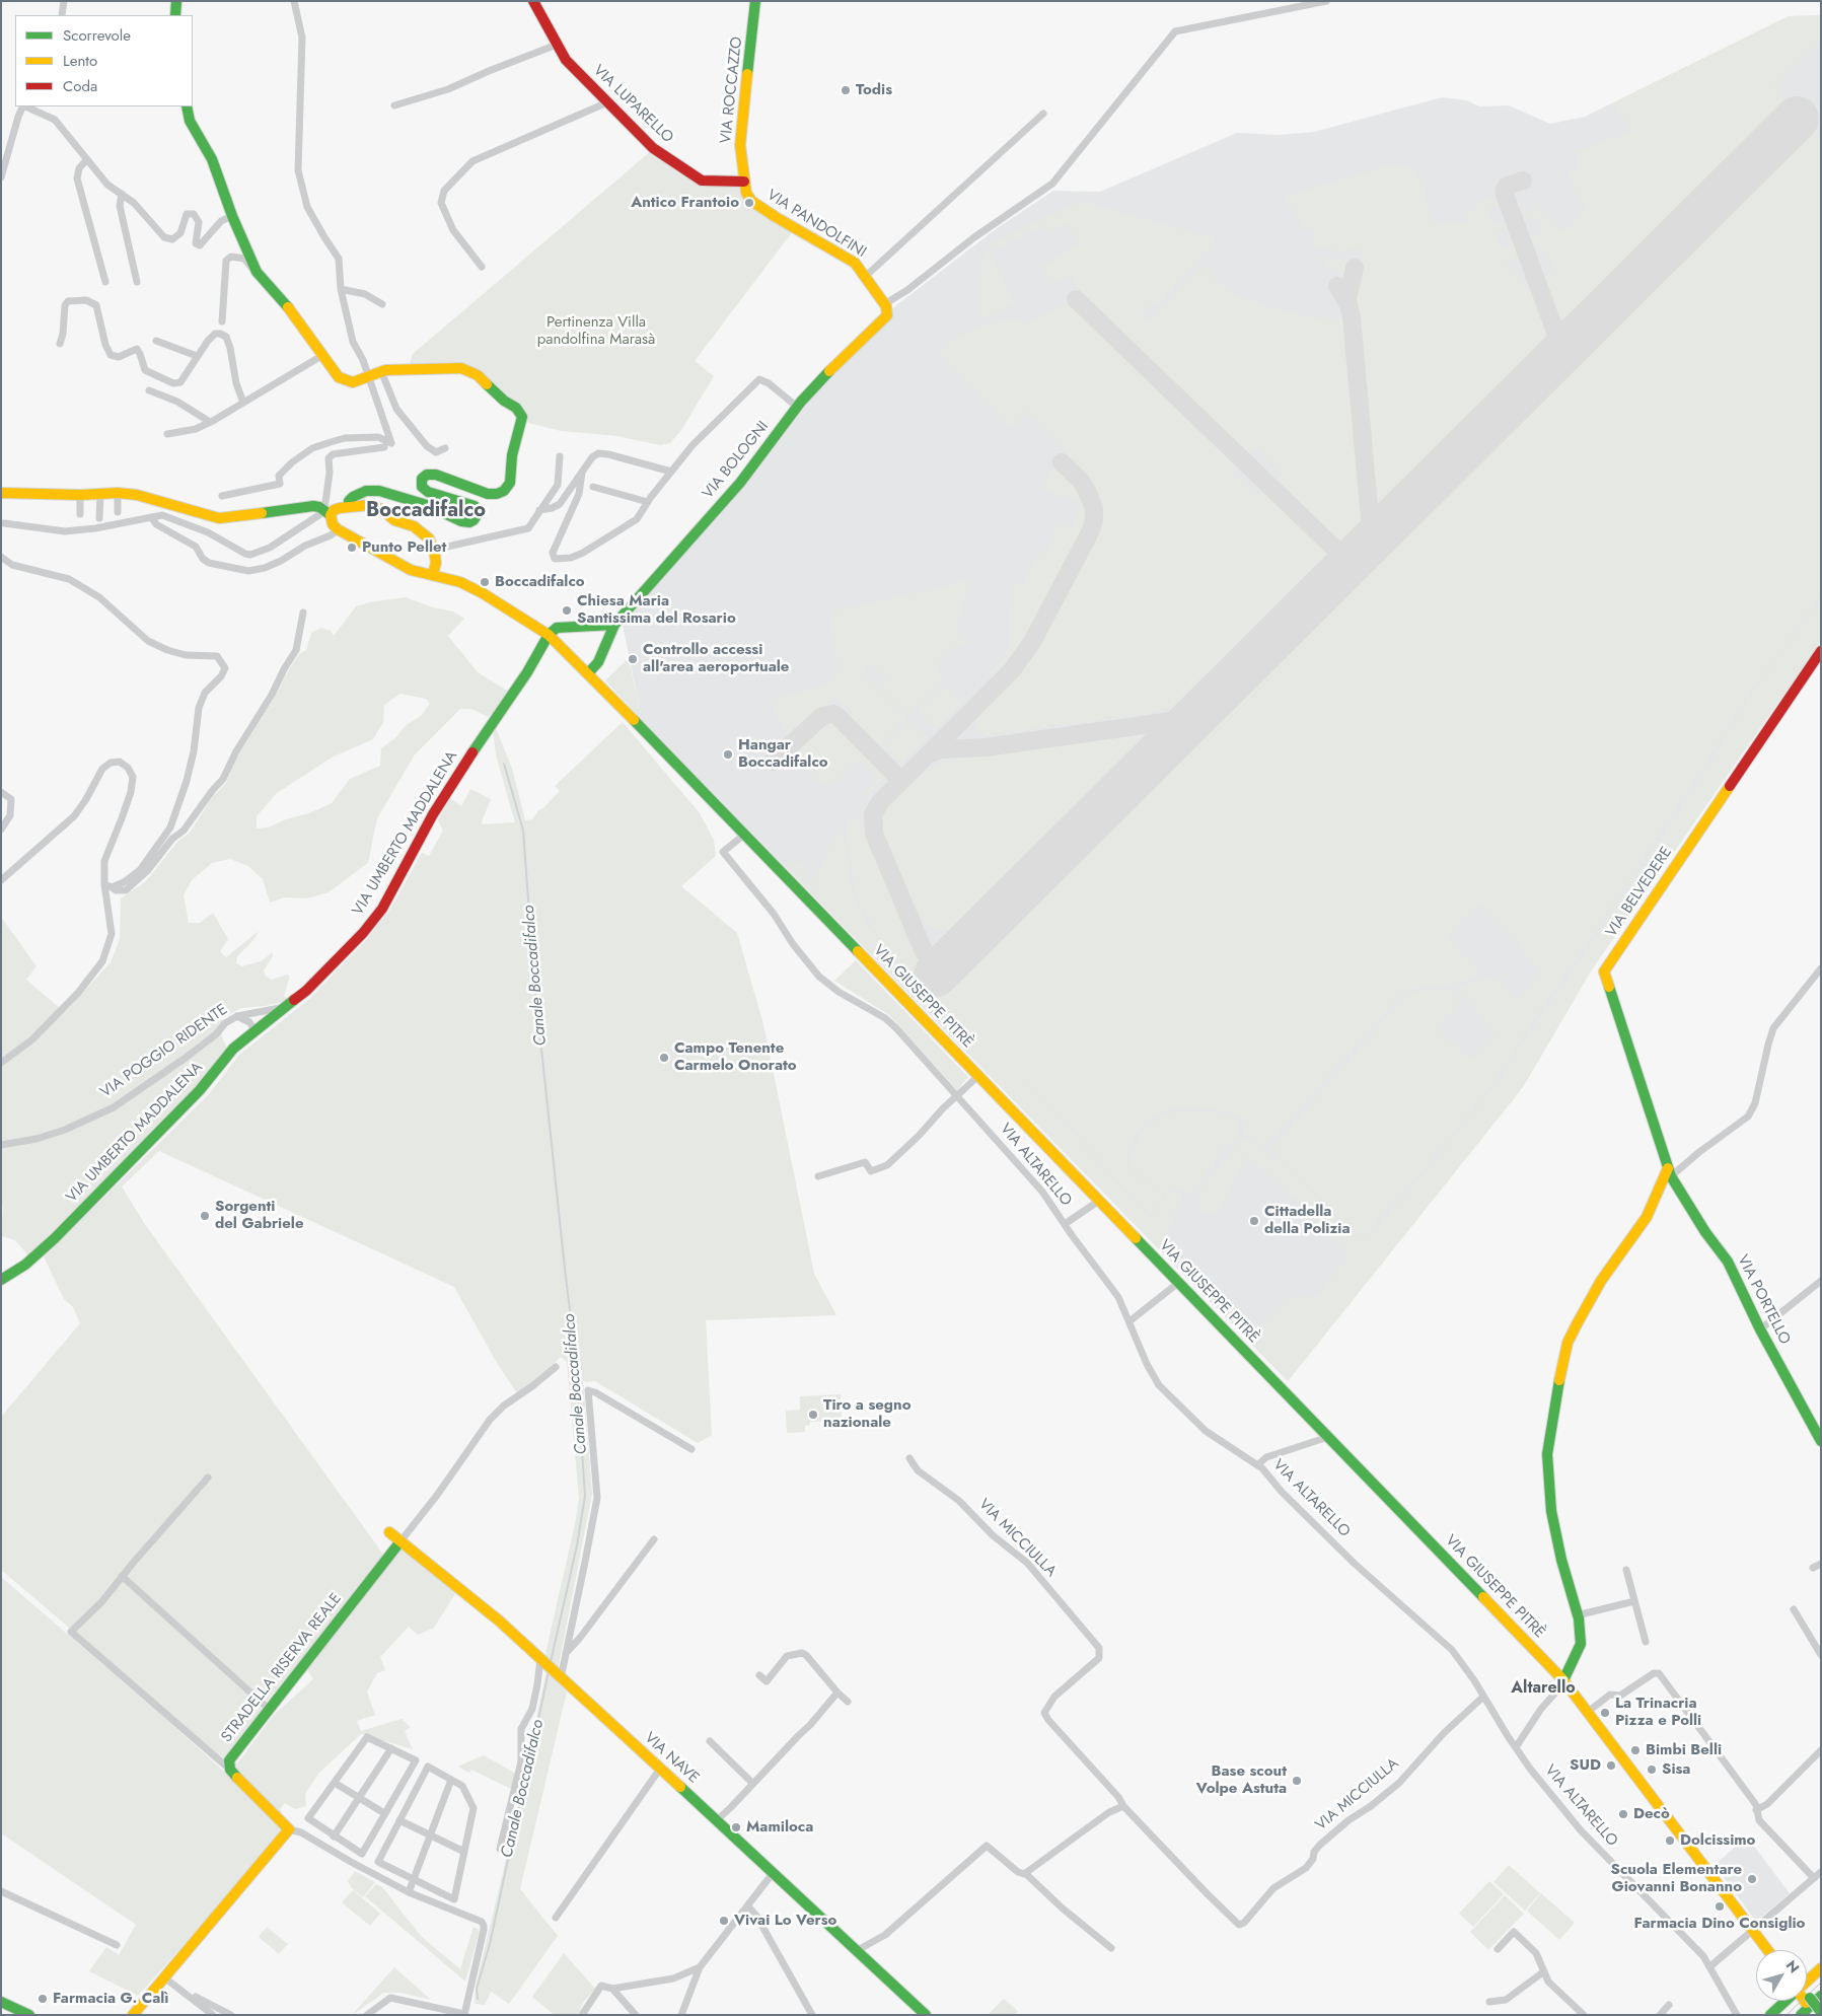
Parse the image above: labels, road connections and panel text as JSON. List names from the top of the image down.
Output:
{
  "streets": {
    "street": [
      "VIA ROCCAZZO",
      "VIA LUPARELLO",
      "VIA PANDOLFINI",
      "VIA BOLOGNI",
      "VIA UMBERTO MADDALENA",
      "VIA BELVEDERE",
      "VIA GIUSEPPE PITRÈ",
      "VIA POGGIO RIDENTE",
      "VIA ALTARELLO",
      "VIA PORTELLO",
      "VIA MICCIULLA",
      "STRADELLA RISERVA REALE",
      "VIA NAVE"
    ]
  },
  "crossings": [
    ["VIA ROCCAZZO", "VIA LUPARELLO"],
    ["VIA ROCCAZZO", "VIA PANDOLFINI"],
    ["VIA LUPARELLO", "VIA PANDOLFINI"],
    ["VIA PANDOLFINI", "VIA BOLOGNI"],
    ["VIA BOLOGNI", "VIA GIUSEPPE PITRÈ"],
    ["VIA UMBERTO MADDALENA", "VIA GIUSEPPE PITRÈ"],
    ["VIA UMBERTO MADDALENA", "VIA POGGIO RIDENTE"],
    ["VIA BELVEDERE", "VIA PORTELLO"],
    ["VIA GIUSEPPE PITRÈ", "VIA ALTARELLO"],
    ["VIA ALTARELLO", "VIA MICCIULLA"],
    ["STRADELLA RISERVA REALE", "VIA NAVE"]
  ],
  "districts": ["Boccadifalco", "Altarello"],
  "water": ["Canale Boccadifalco"],
  "parks": ["Pertinenza Villa pandolfina Marasà"],
  "places": [
    "Todis",
    "Antico Frantoio",
    "Punto Pellet",
    "Boccadifalco",
    "Chiesa Maria Santissima del Rosario",
    "Controllo accessi all'area aeroportuale",
    "Hangar Boccadifalco",
    "Campo Tenente Carmelo Onorato",
    "Sorgenti del Gabriele",
    "Cittadella della Polizia",
    "Tiro a segno nazionale",
    "La Trinacria Pizza e Polli",
    "Bimbi Belli",
    "SUD",
    "Sisa",
    "Base scout Volpe Astuta",
    "Decò",
    "Mamiloca",
    "Dolcissimo",
    "Scuola Elementare Giovanni Bonanno",
    "Farmacia Dino Consiglio",
    "Vivai Lo Verso",
    "Farmacia G. Calì"
  ],
  "legend": ["Scorrevole", "Lento", "Coda"],
  "north": "top right"
}
